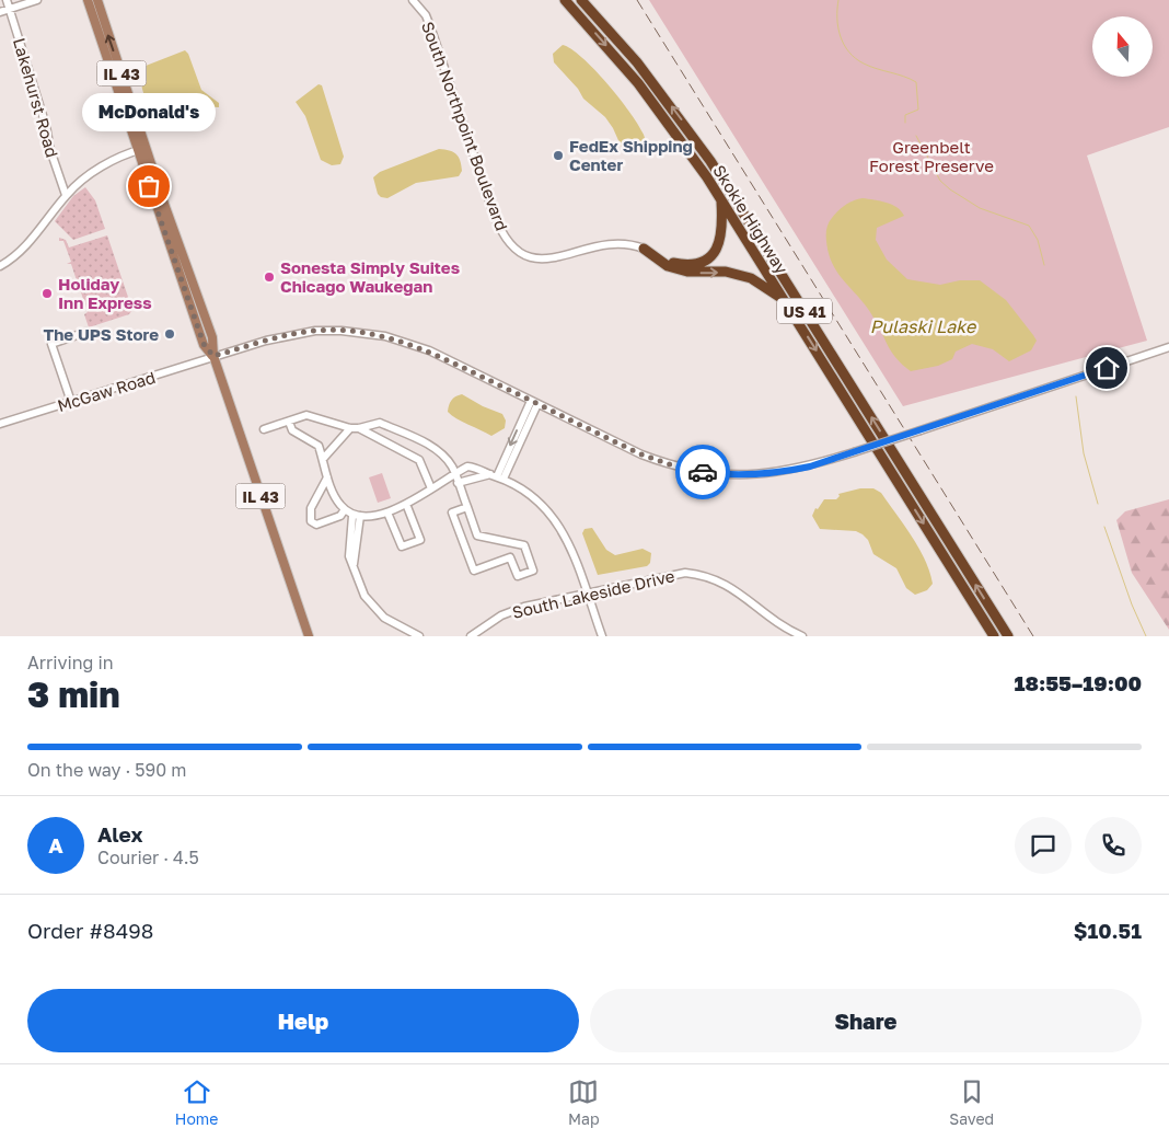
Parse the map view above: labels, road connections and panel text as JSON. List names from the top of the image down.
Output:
{
  "streets": {
    "highway": ["Skokie Highway", "US 41"],
    "main road": ["IL 43"],
    "street": [
      "Lakehurst Road",
      "South Northpoint Boulevard",
      "McGaw Road",
      "South Lakeside Drive"
    ]
  },
  "crossings": [
    ["IL 43", "McGaw Road"]
  ],
  "water": ["Pulaski Lake"],
  "parks": ["Greenbelt Forest Preserve"],
  "places": [
    "FedEx Shipping Center",
    "McDonald's",
    "Sonesta Simply Suites Chicago Waukegan",
    "Holiday Inn Express",
    "The UPS Store"
  ],
  "north": "top",
  "page": {
    "bubble": "McDonald's",
    "heading": ["3 min", "Arriving in", "18:55–19:00"],
    "panel": [
      "Alex",
      "Courier · 4.5",
      "Order #8498",
      "$10.51"
    ],
    "bar": "On the way · 590 m",
    "round": "A",
    "buttons": ["Help", "Share"],
    "tabs": ["Home", "Map", "Saved"]
  }
}
